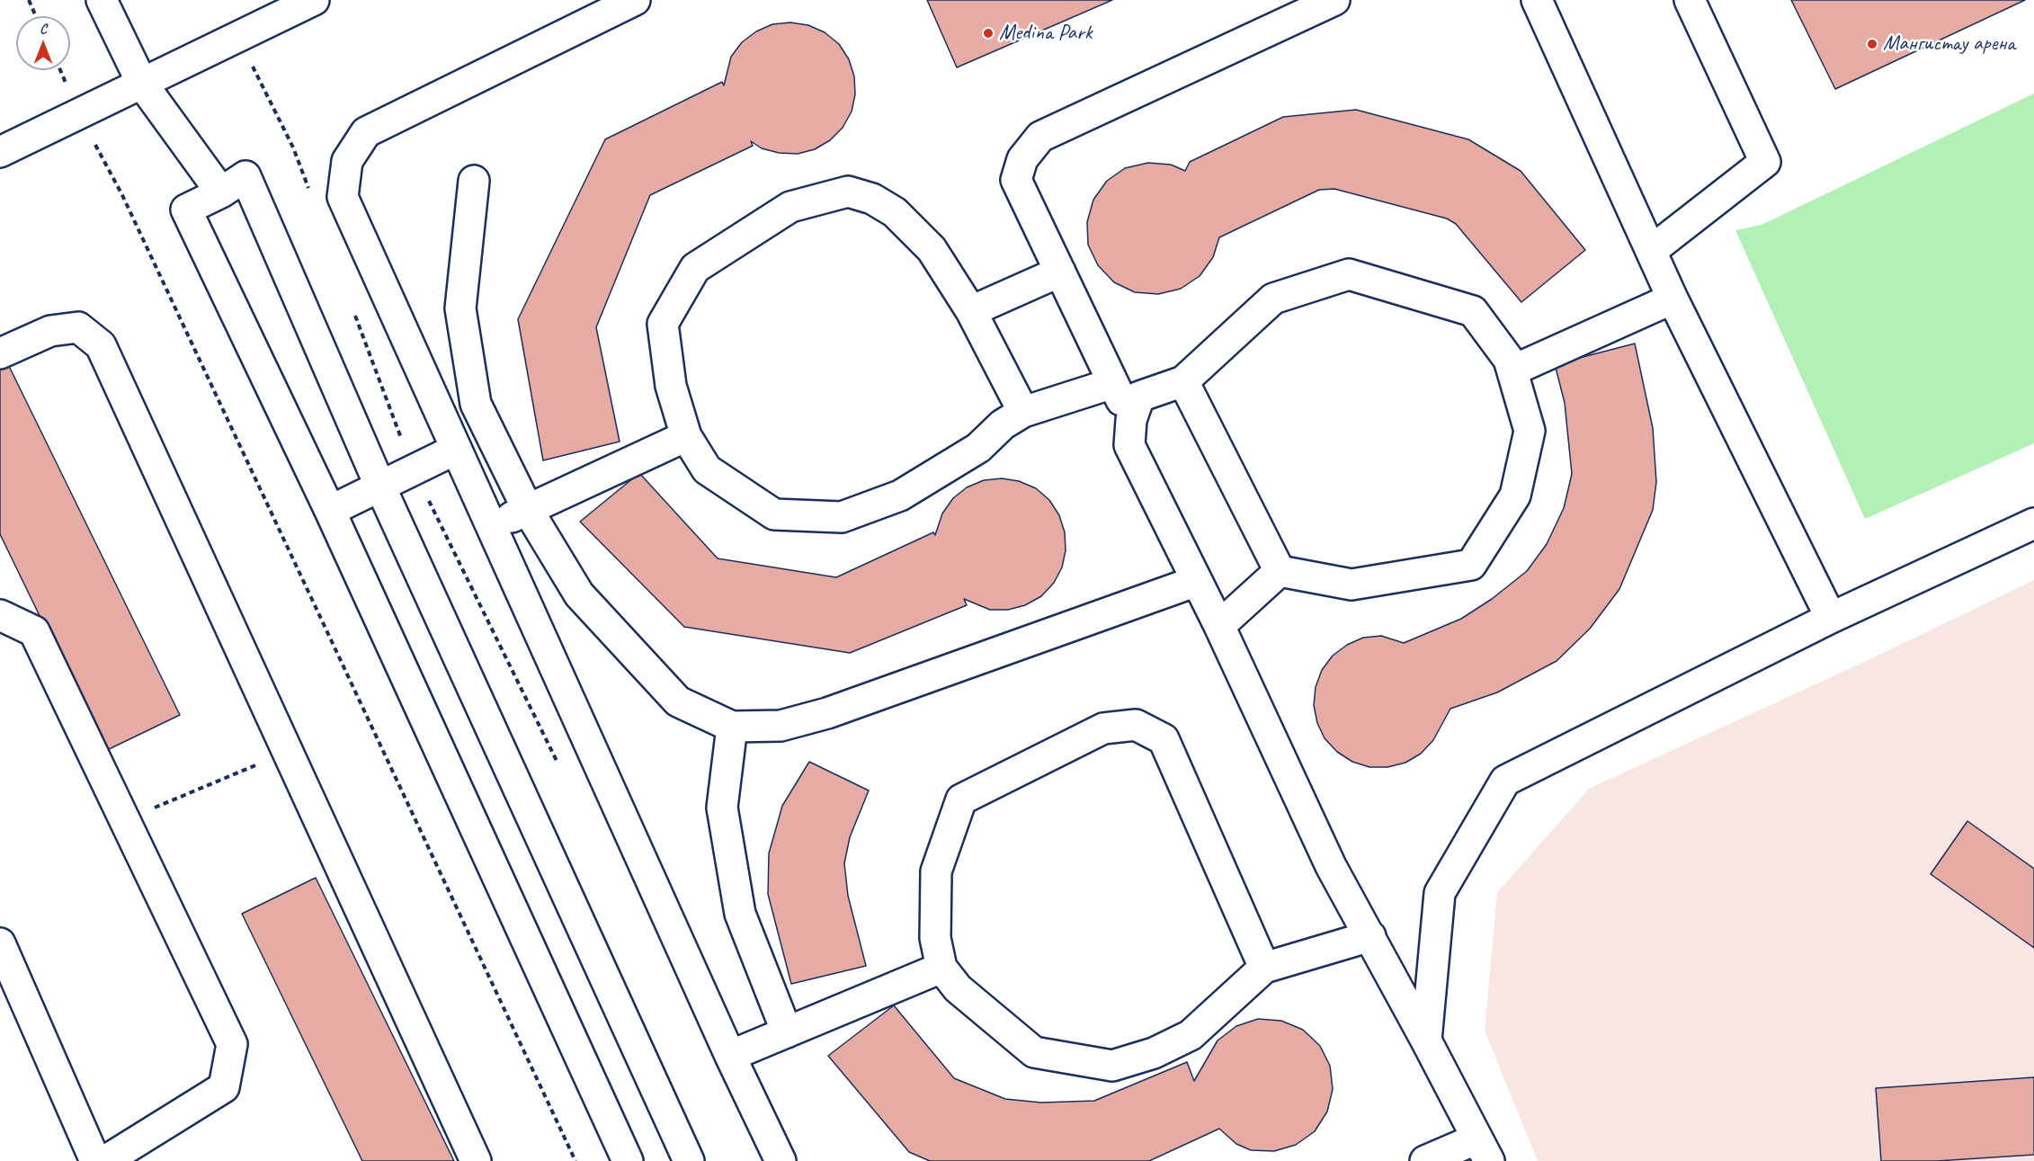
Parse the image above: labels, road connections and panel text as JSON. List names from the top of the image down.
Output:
{
  "places": ["Medina Park", "Мангистау арена"],
  "north": "top"
}
